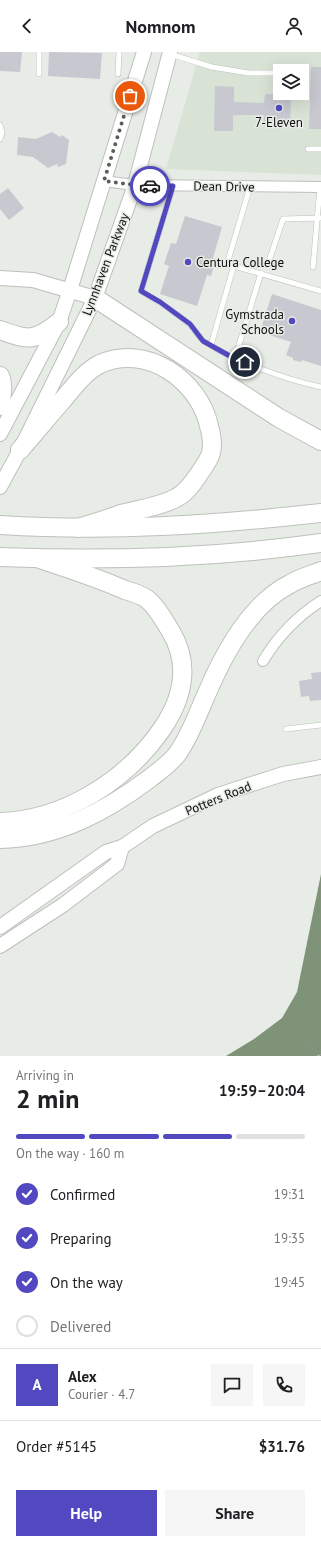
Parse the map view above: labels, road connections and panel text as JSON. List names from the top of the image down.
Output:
{
  "streets": {
    "main road": ["Lynnhaven Parkway", "Potters Road"],
    "street": ["Dean Drive"]
  },
  "crossings": [
    ["Dean Drive", "Lynnhaven Parkway"]
  ],
  "places": ["7-Eleven", "Centura College", "Gymstrada Schools"],
  "page": {
    "header": "Nomnom",
    "heading": ["2 min", "Arriving in", "19:59–20:04"],
    "panel": [
      "Alex",
      "Courier · 4.7",
      "Order #5145",
      "$31.76"
    ],
    "bar": "On the way · 160 m",
    "list": [
      ["Confirmed", "19:31"],
      ["Preparing", "19:35"],
      ["On the way", "19:45"],
      "Delivered"
    ],
    "round": "A",
    "buttons": ["Help", "Share"]
  }
}
